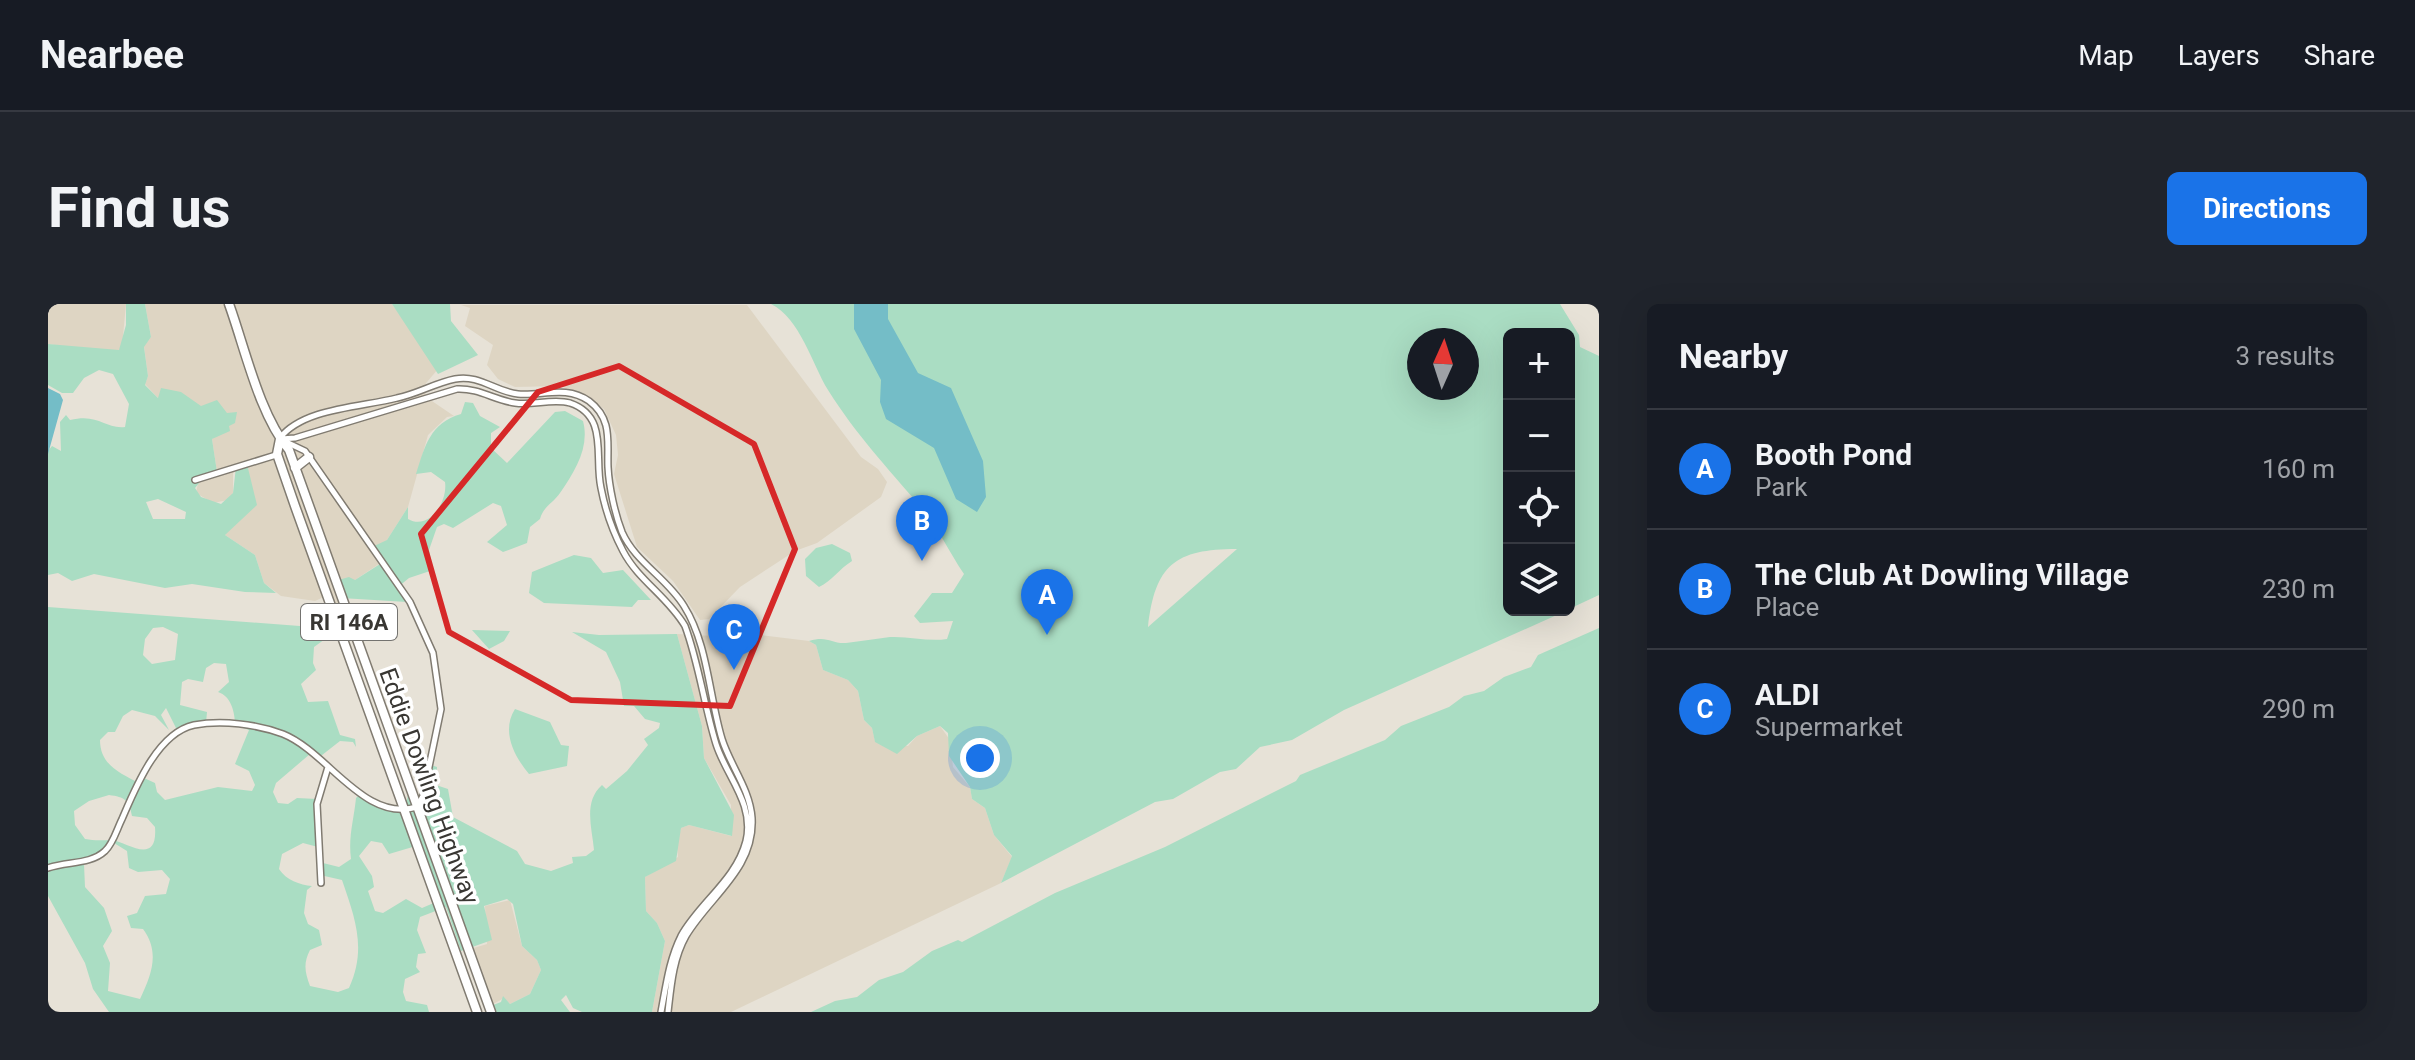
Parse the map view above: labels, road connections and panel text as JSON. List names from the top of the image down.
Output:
{
  "streets": {
    "main road": ["RI 146A", "Eddie Dowling Highway"]
  },
  "north": "top",
  "page": {
    "header": "Nearbee",
    "nav": ["Map", "Layers", "Share"],
    "buttons": "Directions",
    "title": "Find us",
    "heading": ["Nearby", "3 results"],
    "map_buttons": ["+", "−"],
    "list": [
      {
        "mark": "A",
        "name": "Booth Pond",
        "note": "Park",
        "value": "160 m"
      },
      {
        "mark": "B",
        "name": "The Club At Dowling Village",
        "note": "Place",
        "value": "230 m"
      },
      {
        "mark": "C",
        "name": "ALDI",
        "note": "Supermarket",
        "value": "290 m"
      }
    ],
    "pins": ["B", "A", "C"]
  }
}
